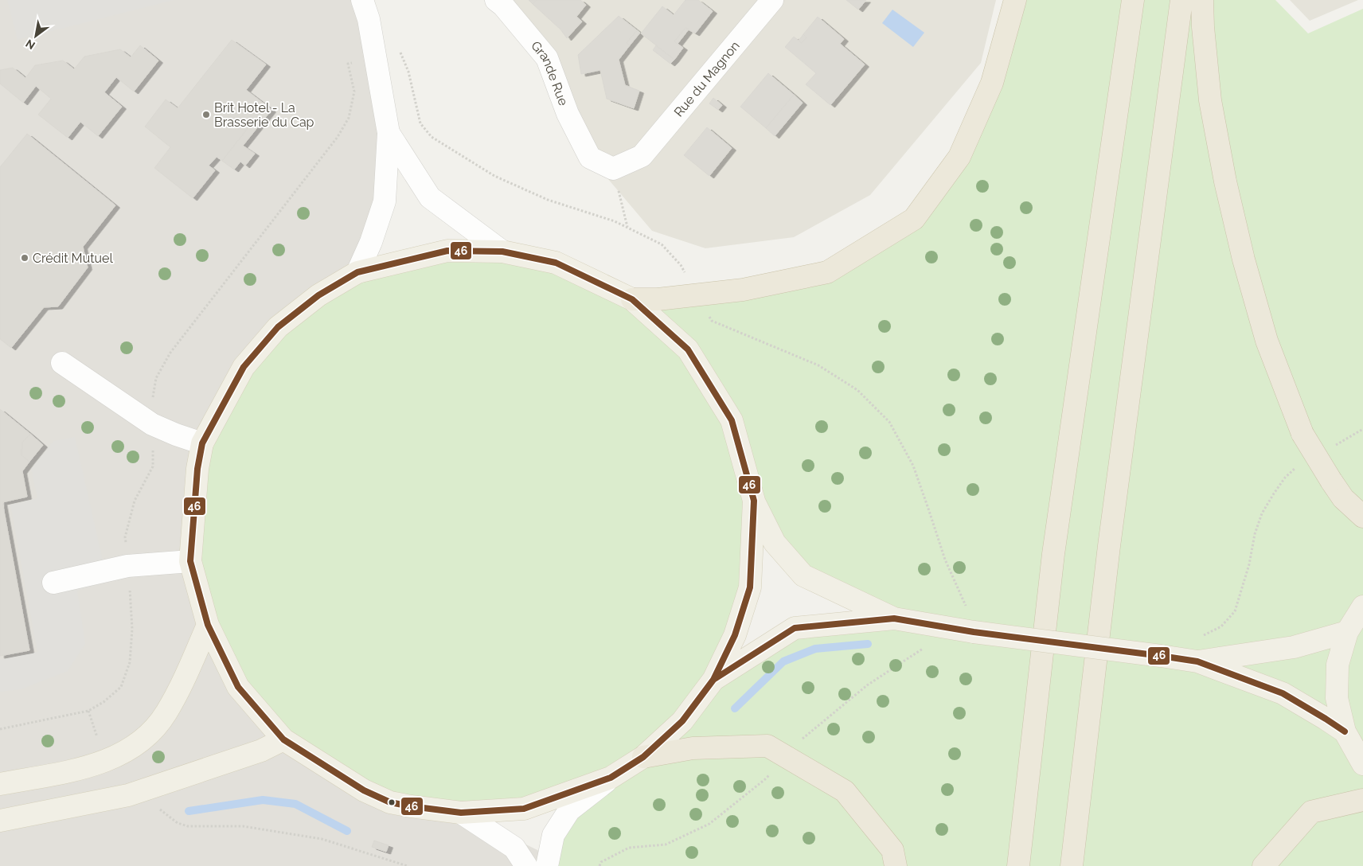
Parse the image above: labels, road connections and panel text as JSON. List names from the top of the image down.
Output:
{
  "streets": {
    "street": ["Grande Rue", "Rue du Magnon"]
  },
  "crossings": [
    ["Grande Rue", "Rue du Magnon"]
  ],
  "places": ["Brit Hotel - La Brasserie du Cap", "Crédit Mutuel"],
  "lines": ["transit line 46"],
  "north": "bottom left"
}
